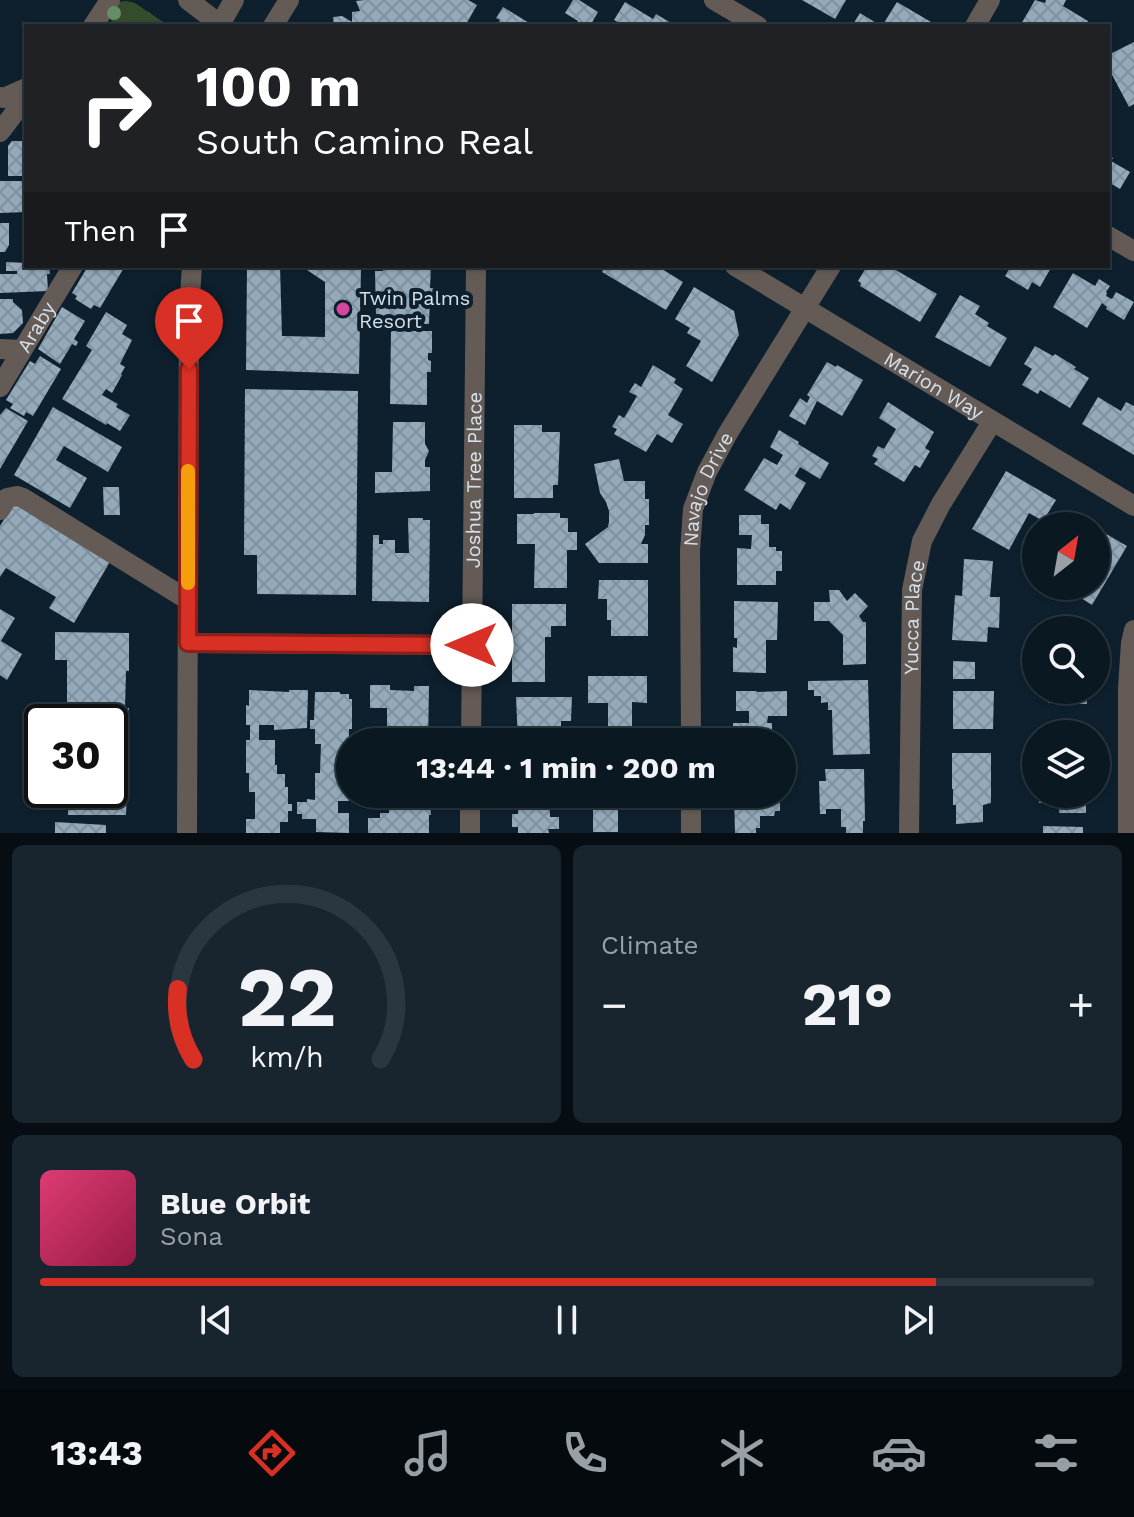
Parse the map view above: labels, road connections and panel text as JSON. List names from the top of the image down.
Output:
{
  "streets": {
    "street": [
      "Araby",
      "Marion Way",
      "Joshua Tree Place",
      "Navajo Drive",
      "Yucca Place"
    ]
  },
  "crossings": [
    ["Marion Way", "Navajo Drive"],
    ["Marion Way", "Yucca Place"]
  ],
  "places": ["Twin Palms Resort"],
  "north": "top right",
  "page": {
    "turn": ["100 m", "South Camino Real"],
    "then": "Then",
    "limit": "30",
    "trip": "13:44 · 1 min · 200 m",
    "tile": "Climate",
    "heat": ["−", "21°", "+"],
    "song": ["Blue Orbit", "Sona"],
    "tabs": "13:43",
    "gauge": ["22", "km/h"]
  }
}
